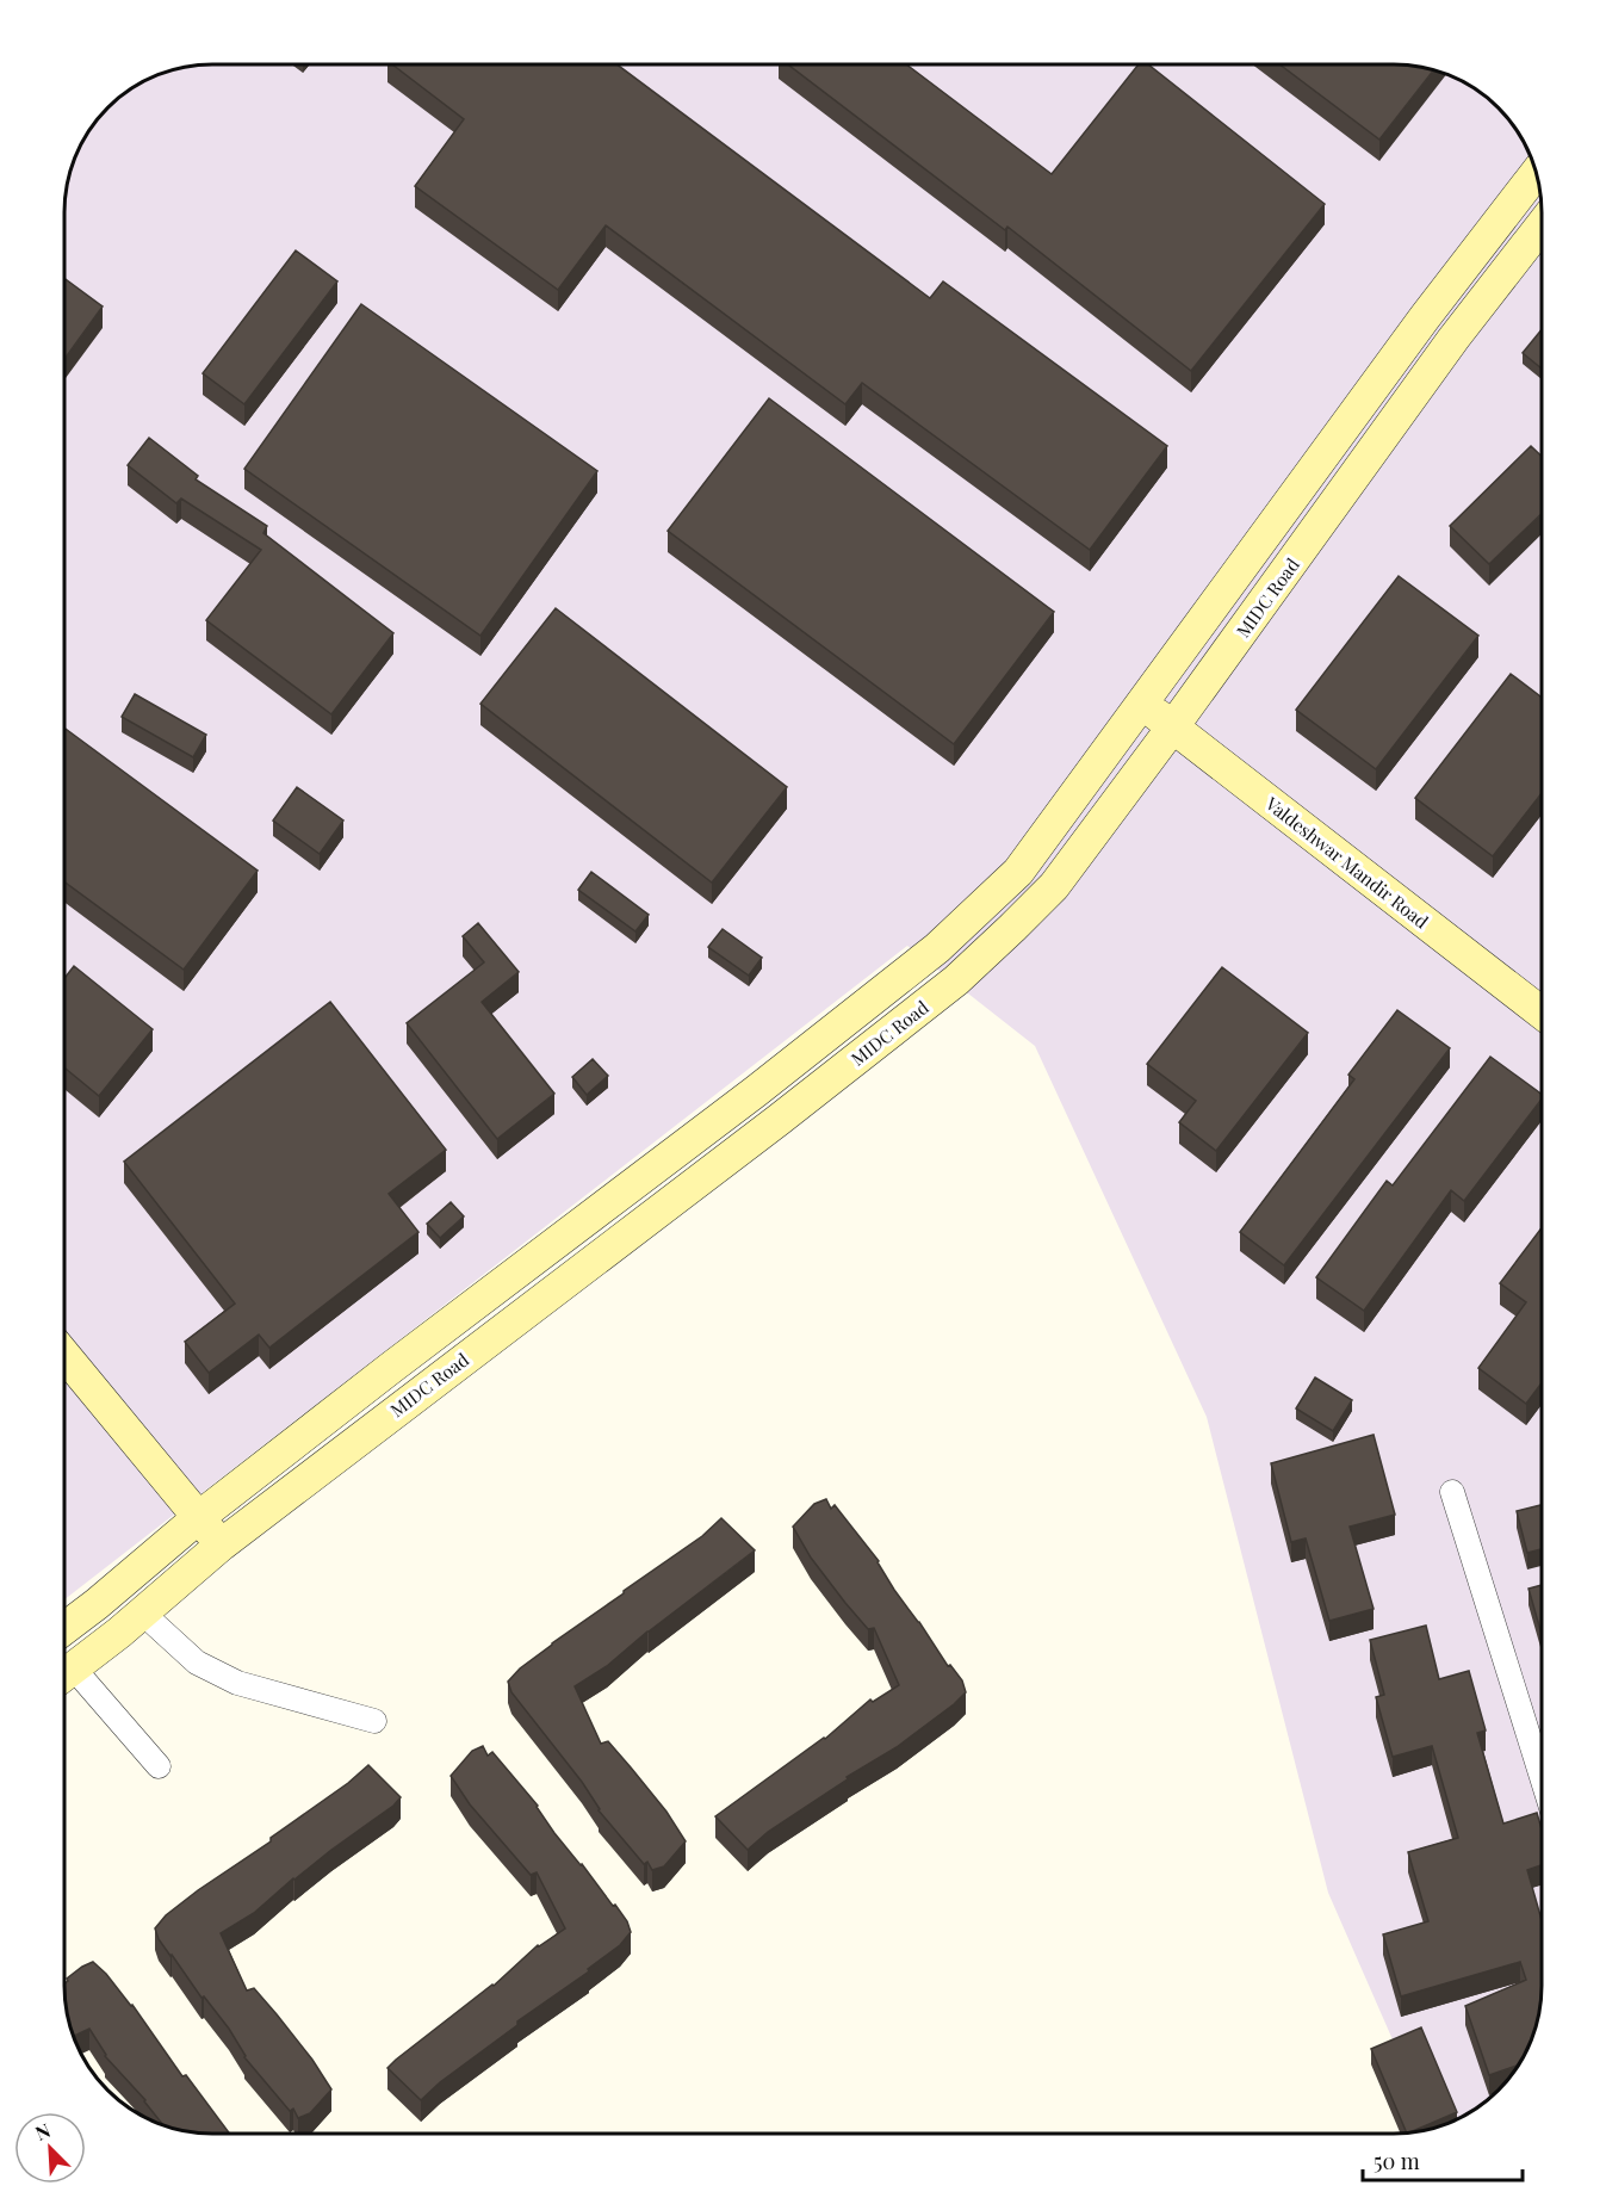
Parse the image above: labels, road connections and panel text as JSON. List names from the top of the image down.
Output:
{
  "streets": {
    "main road": ["MIDC Road", "Valdeshwar Mandir Road"]
  },
  "crossings": [
    ["MIDC Road", "Valdeshwar Mandir Road"]
  ],
  "scale_bar": "50 m",
  "north": "top left"
}
